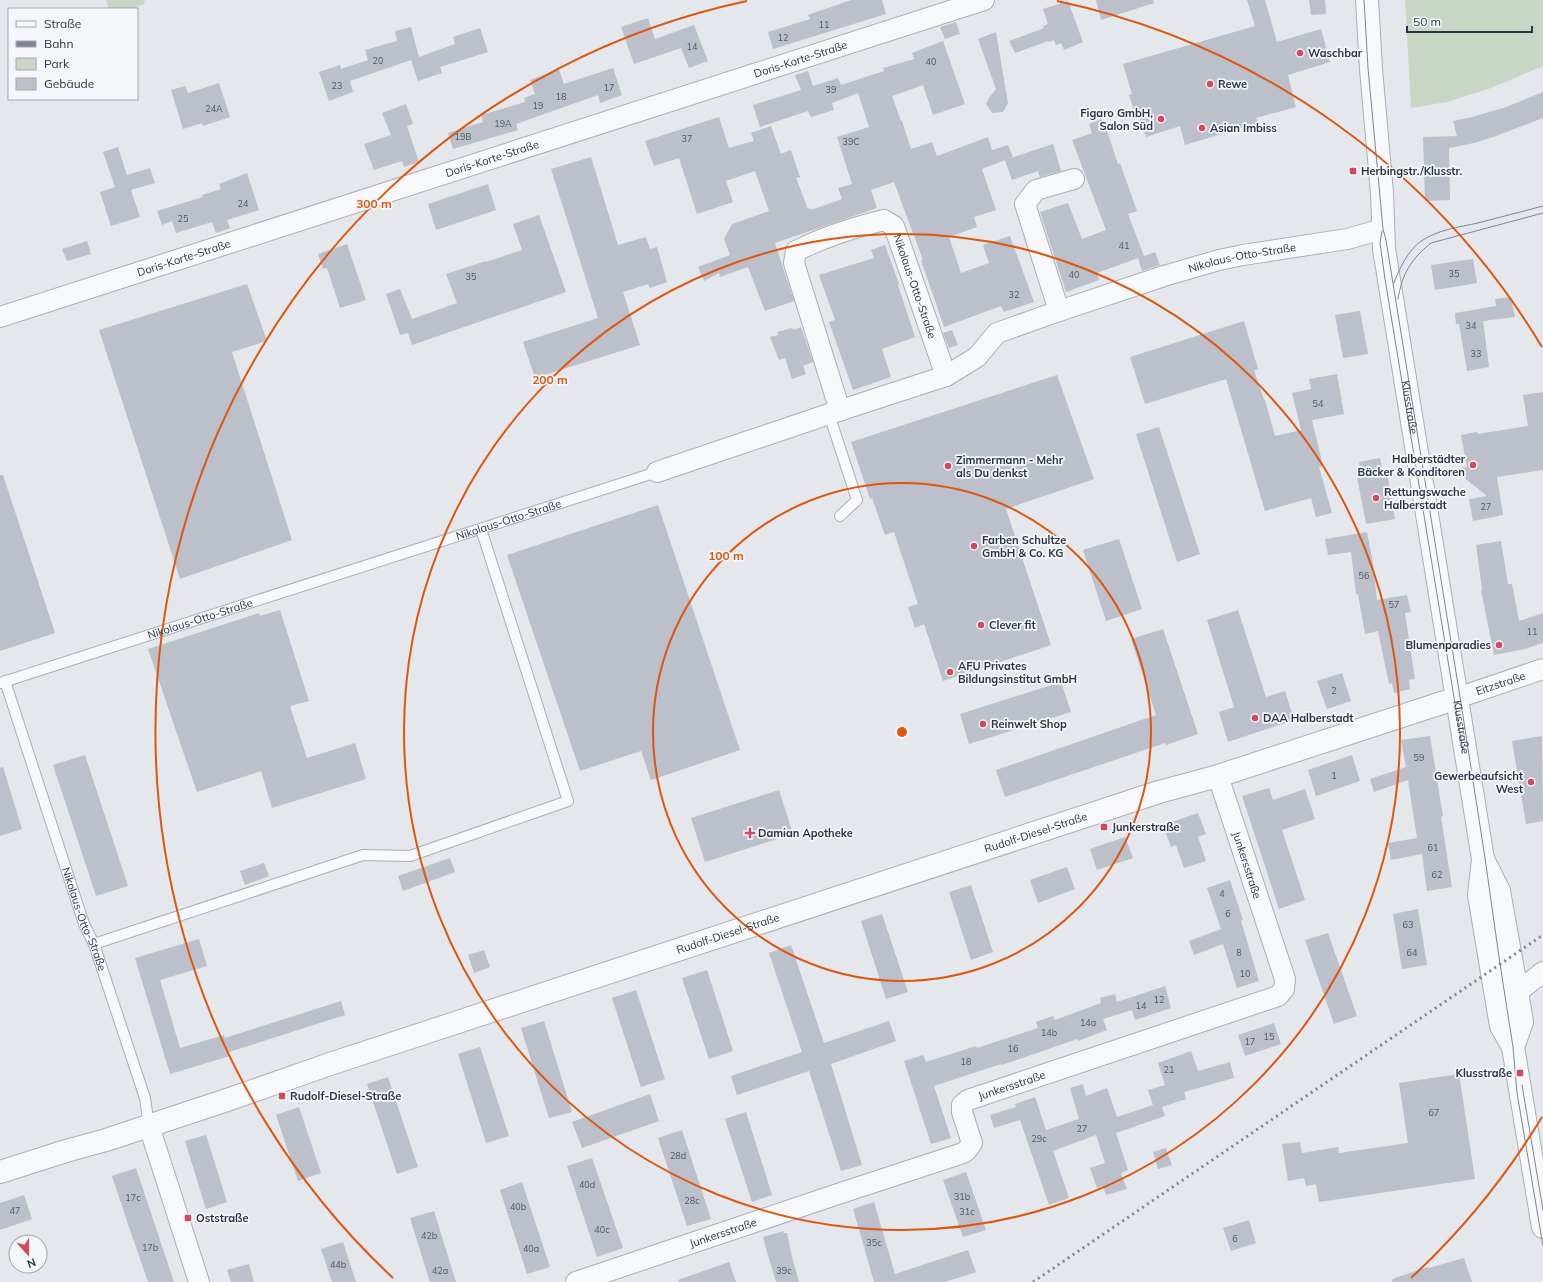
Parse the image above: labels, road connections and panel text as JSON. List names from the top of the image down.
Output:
{
  "streets": {
    "street": [
      "Doris-Korte-Straße",
      "Nikolaus-Otto-Straße",
      "Klusstraße",
      "Eitzstraße",
      "Rudolf-Diesel-Straße",
      "Junkersstraße"
    ]
  },
  "crossings": [
    ["Nikolaus-Otto-Straße", "Klusstraße"],
    ["Nikolaus-Otto-Straße", "Rudolf-Diesel-Straße"],
    ["Klusstraße", "Eitzstraße"],
    ["Klusstraße", "Rudolf-Diesel-Straße"],
    ["Eitzstraße", "Rudolf-Diesel-Straße"],
    ["Rudolf-Diesel-Straße", "Junkersstraße"]
  ],
  "places": {
    "other": [
      "Waschbar",
      "Rewe",
      "Figaro GmbH, Salon Süd",
      "Asian Imbiss",
      "Halberstädter Bäcker & Konditoren",
      "Zimmermann - Mehr als Du denkst",
      "Rettungswache Halberstadt",
      "Farben Schultze GmbH & Co. KG",
      "Clever fit",
      "Blumenparadies",
      "AFU Privates Bildungsinstitut GmbH",
      "DAA Halberstadt",
      "Reinwelt Shop",
      "Gewerbeaufsicht West"
    ],
    "transit": [
      "Herbingstr./Klusstr.",
      "Junkerstraße",
      "Klusstraße",
      "Rudolf-Diesel-Straße",
      "Oststraße"
    ],
    "health": ["Damian Apotheke"]
  },
  "house_numbers": [
    "11",
    "12",
    "14",
    "20",
    "40",
    "23",
    "17",
    "39",
    "18",
    "19",
    "24A",
    "19A",
    "19B",
    "37",
    "39C",
    "24",
    "25",
    "41",
    "35",
    "40",
    "35",
    "32",
    "34",
    "33",
    "54",
    "27",
    "56",
    "57",
    "11",
    "2",
    "59",
    "1",
    "61",
    "62",
    "4",
    "6",
    "63",
    "8",
    "64",
    "10",
    "12",
    "14",
    "14a",
    "14b",
    "15",
    "17",
    "16",
    "18",
    "21",
    "67",
    "27",
    "29c",
    "28d",
    "40d",
    "31b",
    "17c",
    "28c",
    "40b",
    "47",
    "31c",
    "40c",
    "42b",
    "6",
    "35c",
    "17b",
    "40a",
    "44b",
    "42a",
    "39c"
  ],
  "legend": [
    "Straße",
    "Bahn",
    "Park",
    "Gebäude"
  ],
  "scale_bar": "50 m",
  "north": "bottom",
  "rings": ["300 m", "200 m", "100 m"]
}
